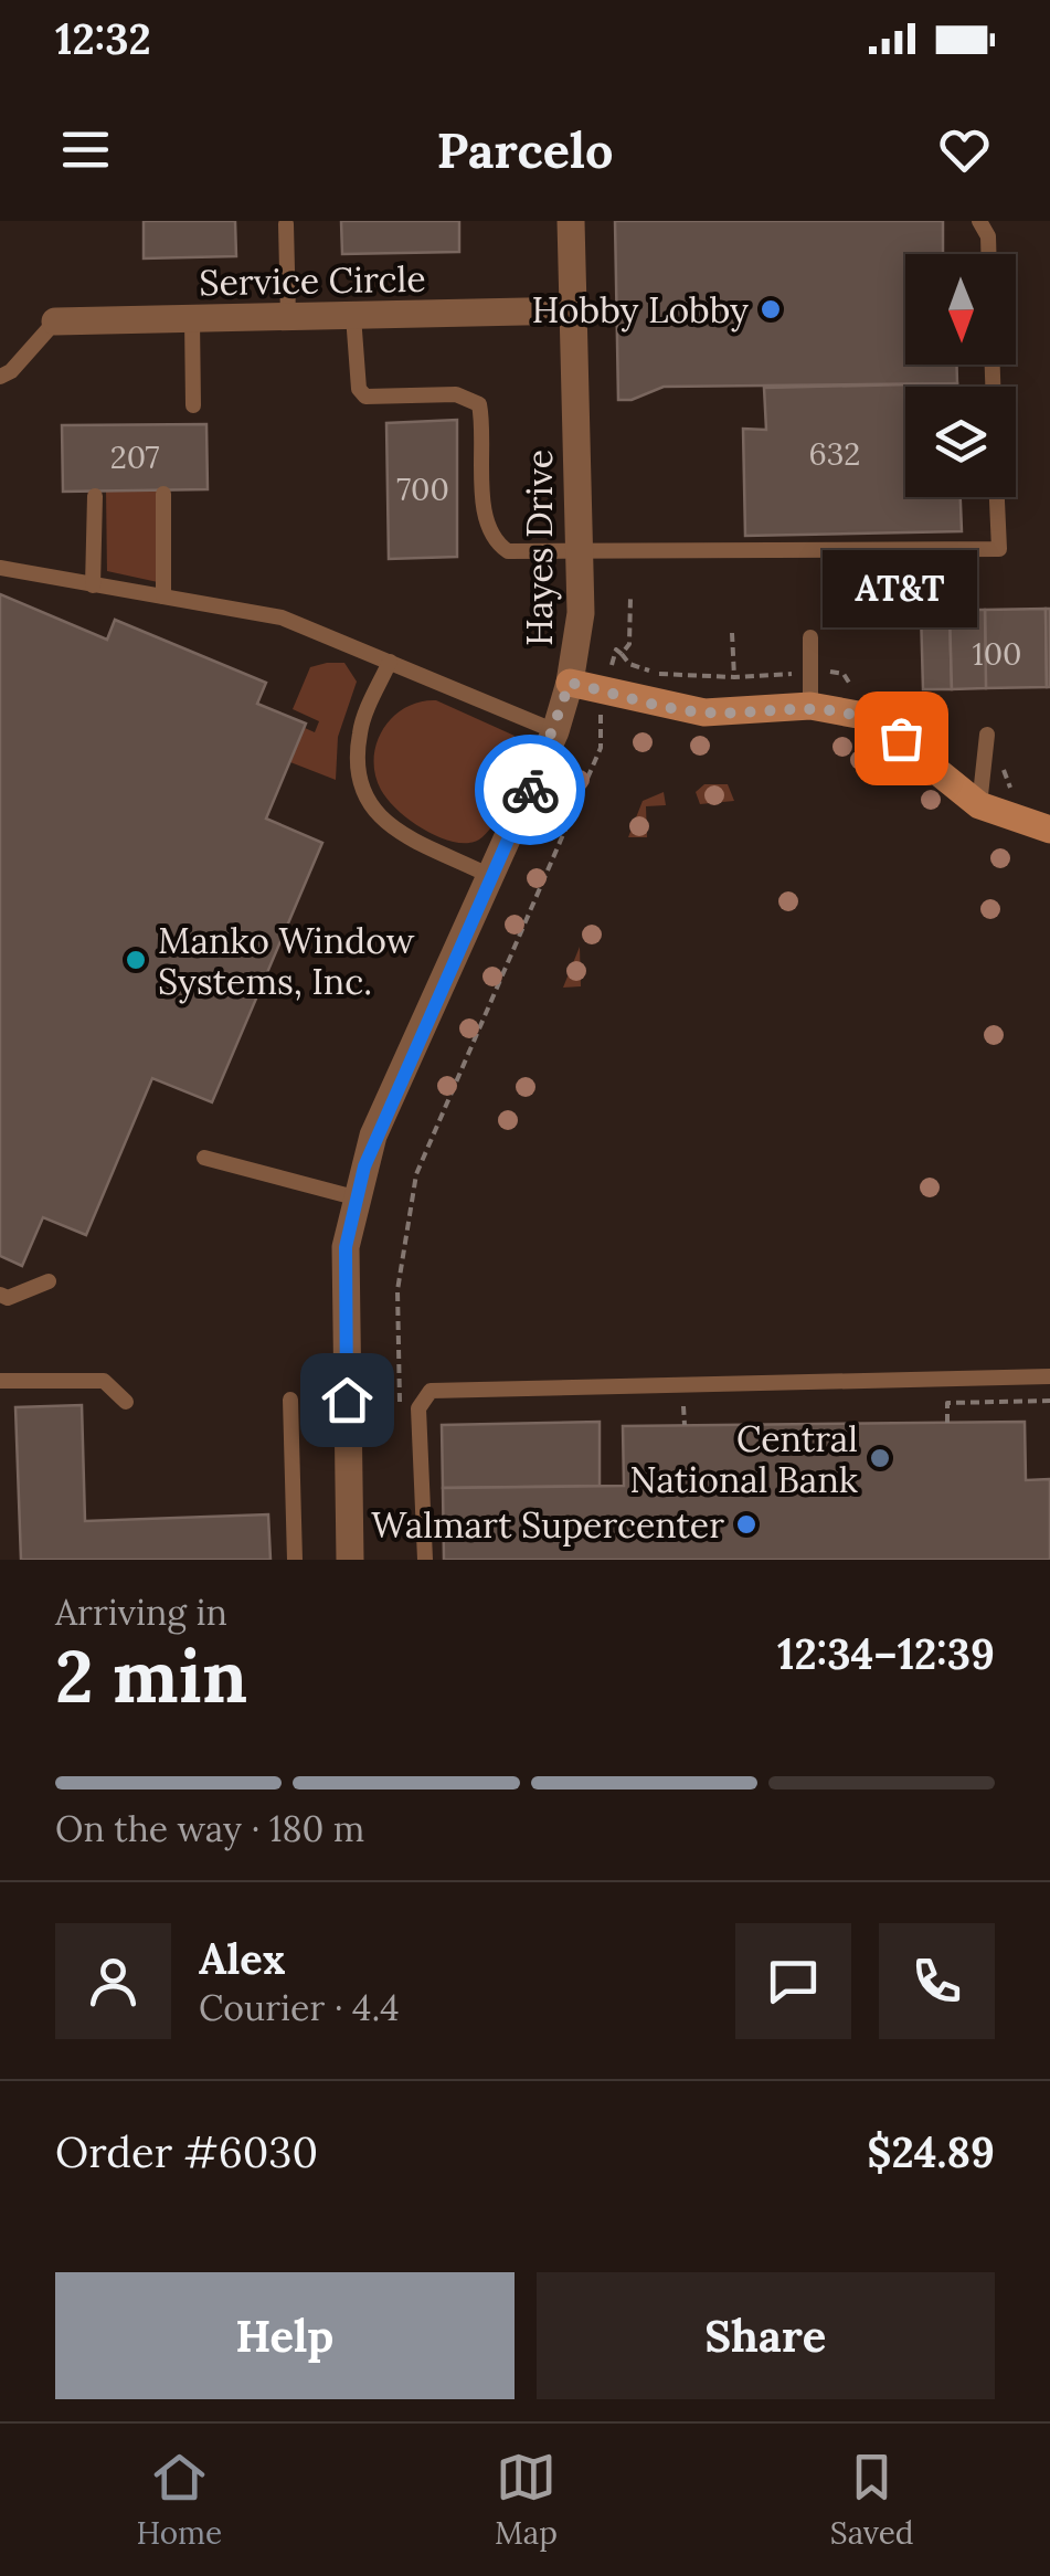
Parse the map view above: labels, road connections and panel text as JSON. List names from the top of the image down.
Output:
{
  "streets": {
    "street": ["Service Circle", "Hayes Drive"]
  },
  "crossings": [
    ["Service Circle", "Hayes Drive"]
  ],
  "places": [
    "Hobby Lobby",
    "AT&T",
    "Manko Window Systems, Inc.",
    "Central National Bank",
    "Walmart Supercenter"
  ],
  "house_numbers": [
    "632",
    "207",
    "700",
    "100"
  ],
  "north": "bottom",
  "page": {
    "status": "12:32",
    "header": "Parcelo",
    "bubble": "AT&T",
    "heading": ["2 min", "Arriving in", "12:34–12:39"],
    "panel": [
      "Alex",
      "Courier · 4.4",
      "Order #6030",
      "$24.89"
    ],
    "bar": "On the way · 180 m",
    "buttons": ["Help", "Share"],
    "tabs": ["Home", "Map", "Saved"]
  }
}
